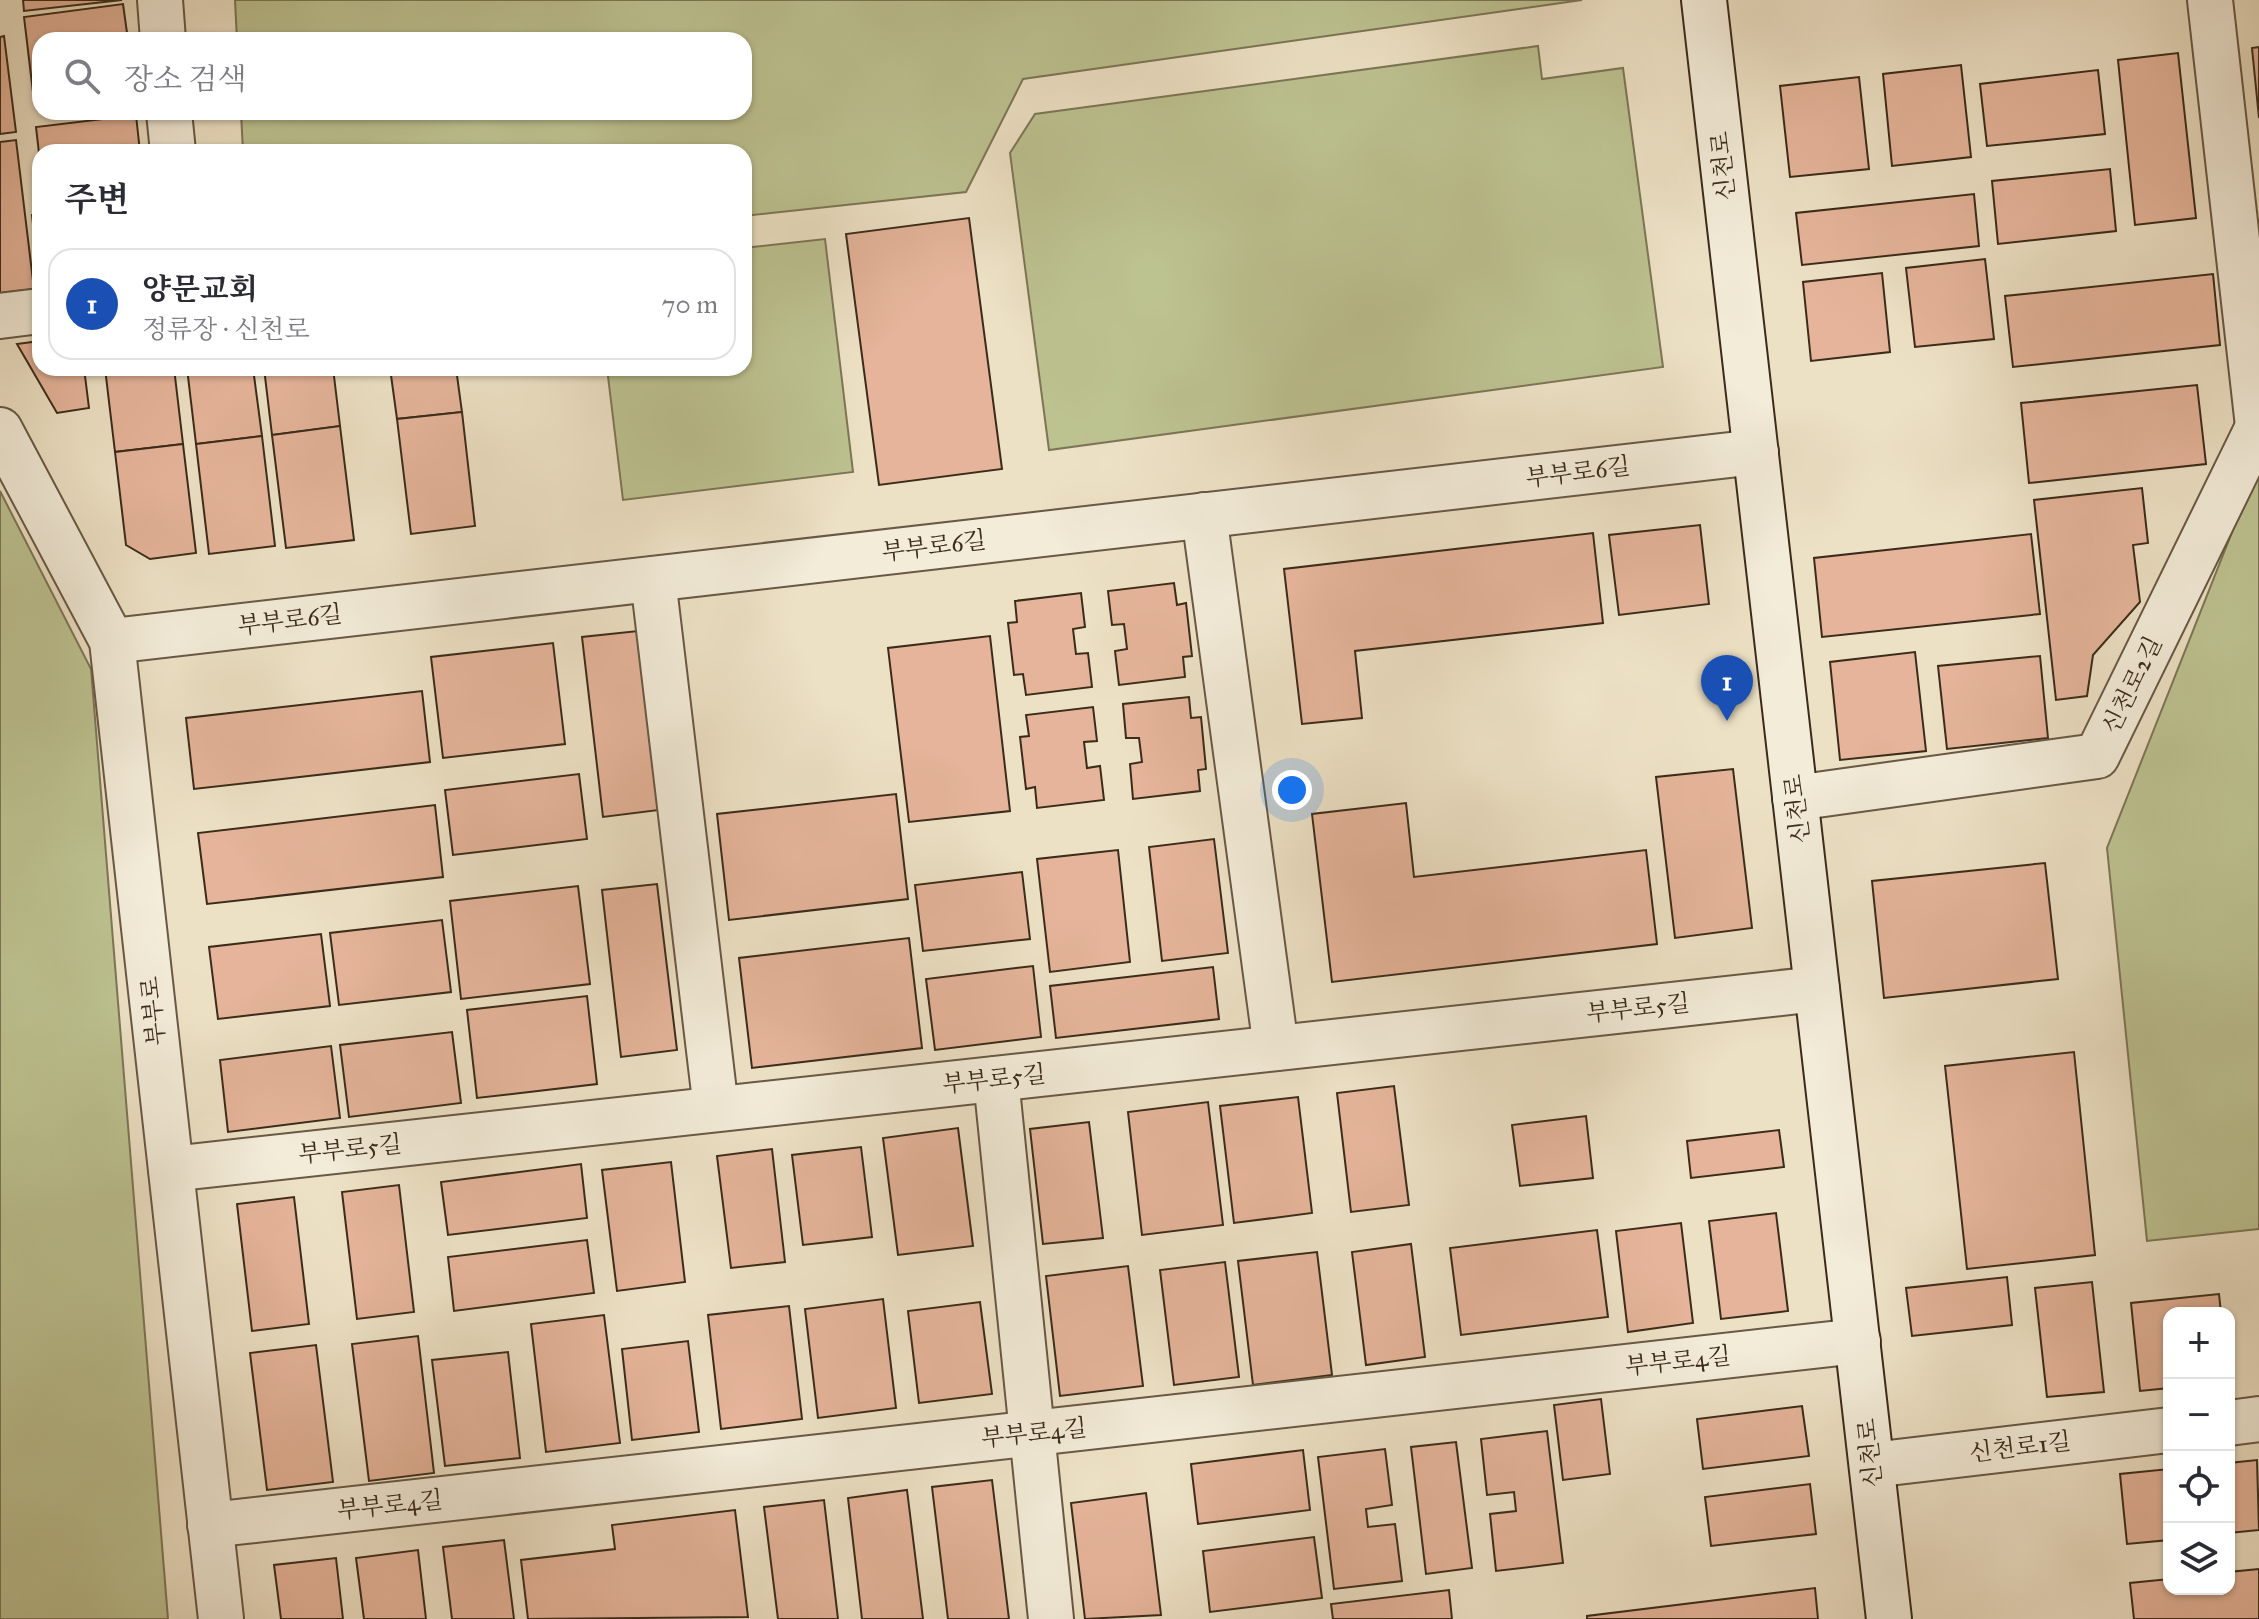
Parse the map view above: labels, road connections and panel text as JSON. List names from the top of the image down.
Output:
{
  "streets": {
    "street": [
      "신천로",
      "부부로6길",
      "신천로2길",
      "부부로5길",
      "부부로",
      "부부로4길",
      "신천로1길"
    ]
  },
  "crossings": [
    ["신천로", "부부로6길"],
    ["신천로", "신천로2길"],
    ["신천로", "부부로5길"],
    ["신천로", "부부로4길"],
    ["신천로", "신천로1길"],
    ["부부로6길", "부부로"],
    ["부부로5길", "부부로"],
    ["부부로", "부부로4길"]
  ],
  "page": {
    "search": "장소 검색",
    "heading": "주변",
    "list": [
      {
        "mark": "1",
        "name": "양문교회",
        "note": "정류장 · 신천로",
        "value": "70 m"
      }
    ],
    "pins": "1",
    "map_buttons": ["+", "−"]
  }
}
